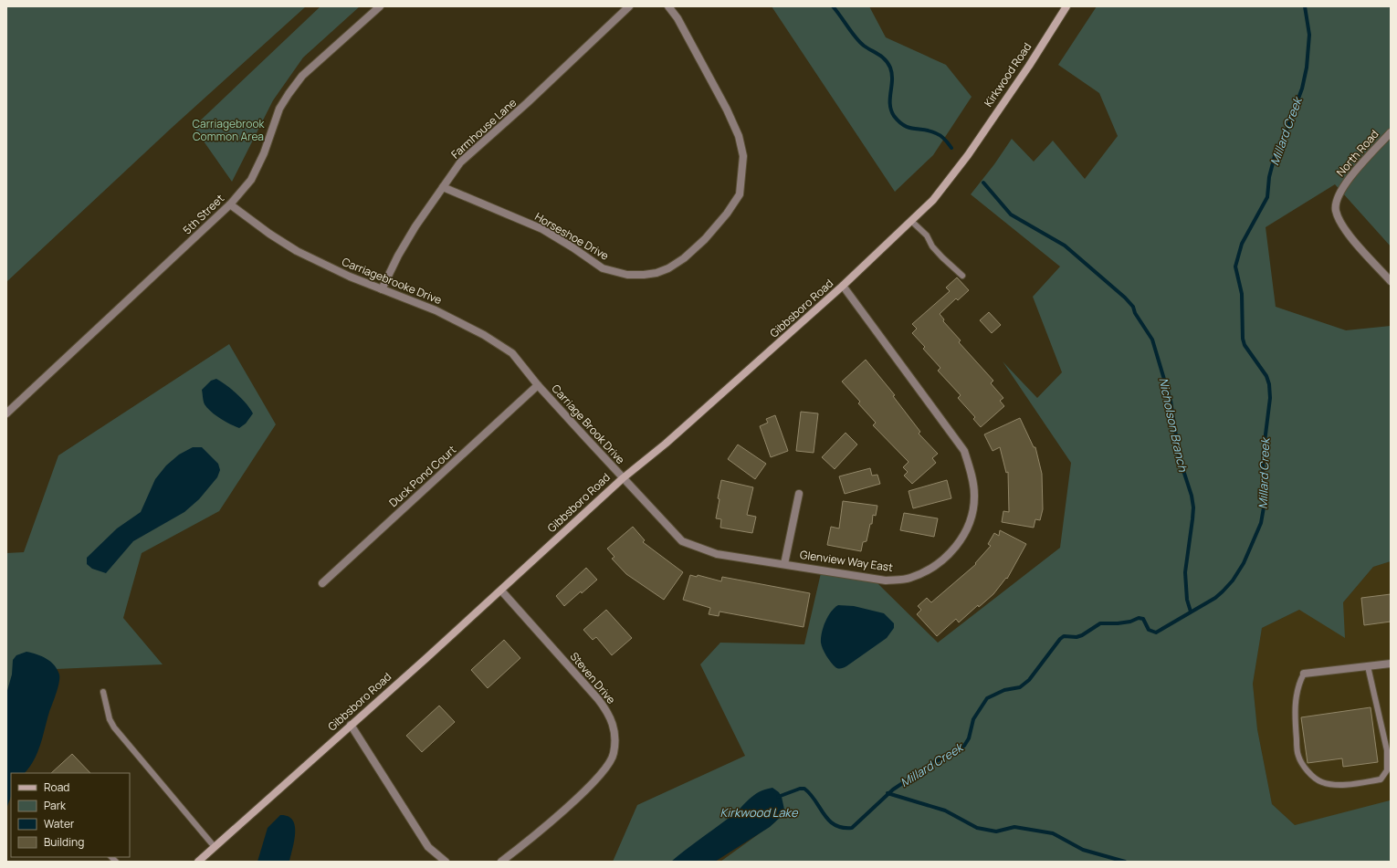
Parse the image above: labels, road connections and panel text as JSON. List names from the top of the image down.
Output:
{
  "streets": {
    "street": [
      "Kirkwood Road",
      "Farmhouse Lane",
      "North Road",
      "5th Street",
      "Horseshoe Drive",
      "Carriagebrooke Drive",
      "Gibbsboro Road",
      "Carriage Brook Drive",
      "Duck Pond Court",
      "Glenview Way East",
      "Steven Drive"
    ]
  },
  "crossings": [
    ["Kirkwood Road", "Gibbsboro Road"],
    ["Farmhouse Lane", "Horseshoe Drive"],
    ["Farmhouse Lane", "Carriagebrooke Drive"],
    ["5th Street", "Carriagebrooke Drive"],
    ["Carriagebrooke Drive", "Carriage Brook Drive"],
    ["Carriagebrooke Drive", "Duck Pond Court"],
    ["Gibbsboro Road", "Carriage Brook Drive"],
    ["Gibbsboro Road", "Glenview Way East"],
    ["Gibbsboro Road", "Steven Drive"],
    ["Carriage Brook Drive", "Duck Pond Court"],
    ["Carriage Brook Drive", "Glenview Way East"]
  ],
  "water": ["Millard Creek", "Nicholson Branch", "Kirkwood Lake"],
  "parks": ["Carriagebrook Common Area"],
  "legend": [
    "Road",
    "Park",
    "Water",
    "Building"
  ]
}
